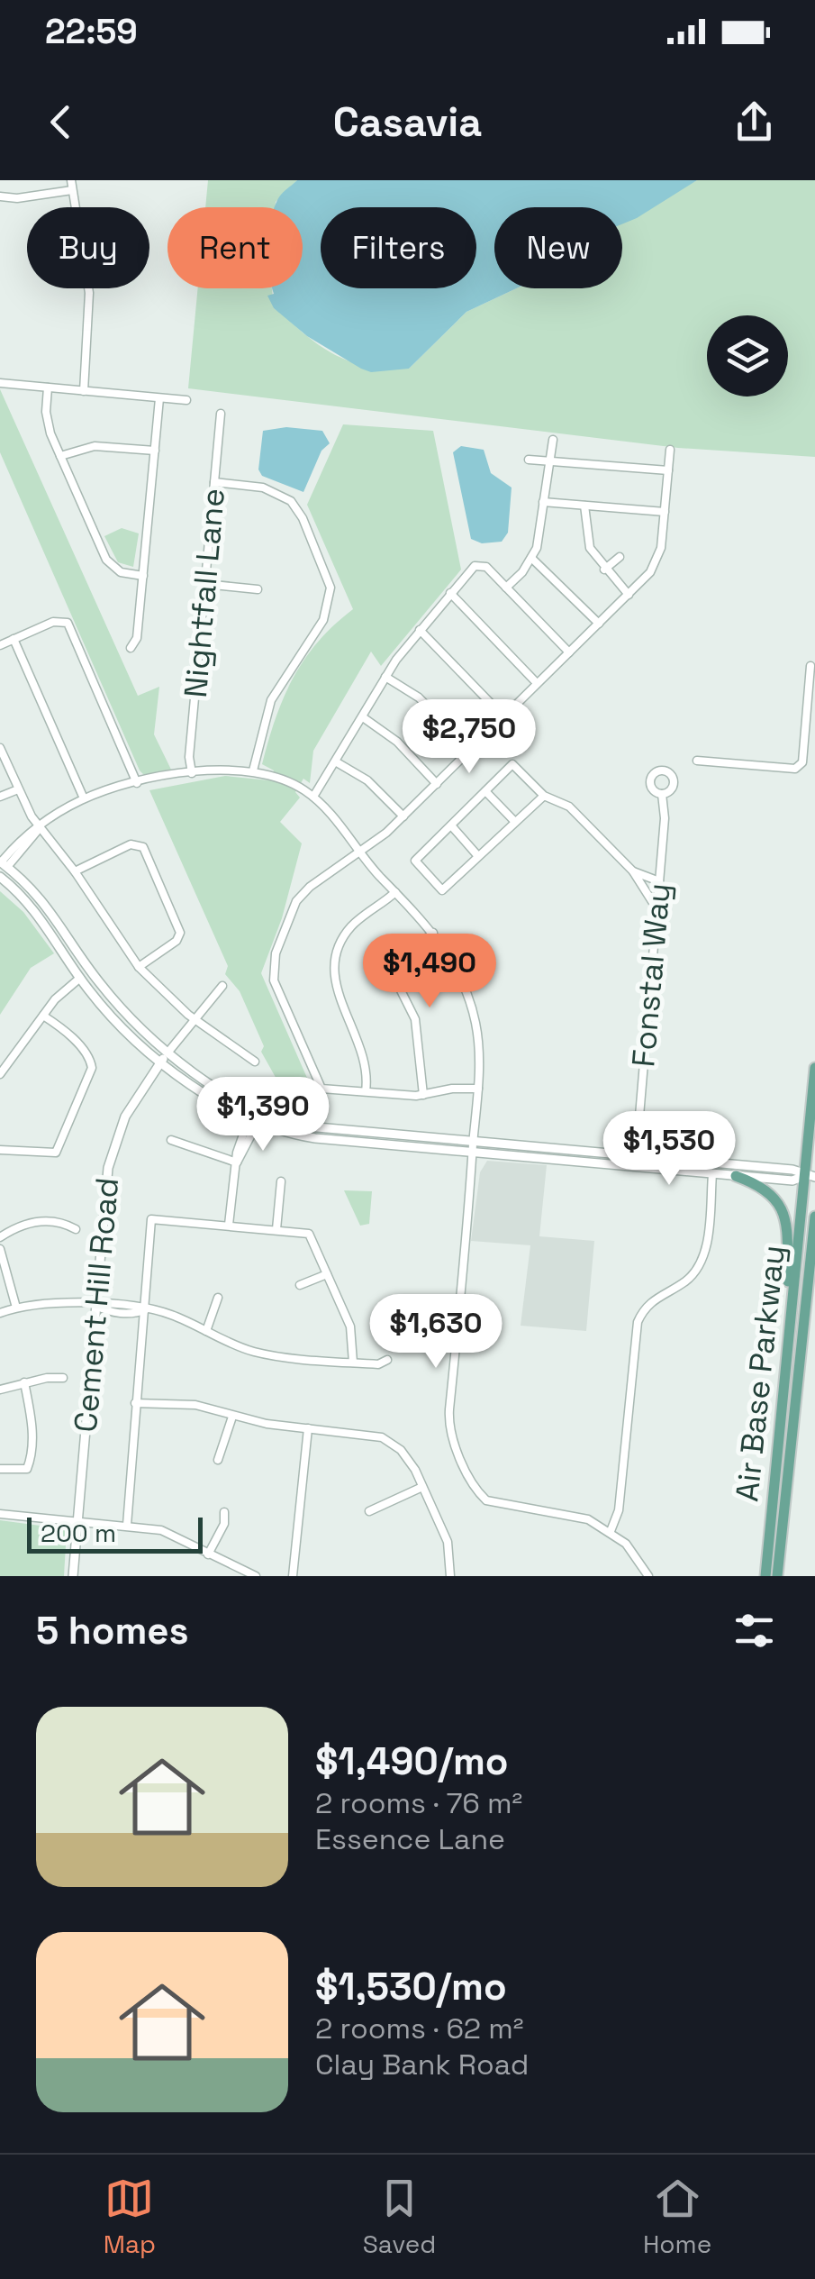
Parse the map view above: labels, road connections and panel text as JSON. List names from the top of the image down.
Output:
{
  "streets": {
    "main road": ["Air Base Parkway"],
    "street": ["Nightfall Lane", "Fonstal Way", "Cement Hill Road"]
  },
  "scale_bar": "200 m",
  "page": {
    "status": "22:59",
    "header": "Casavia",
    "chip": [
      "Buy",
      "Rent",
      "Filters",
      "New"
    ],
    "price": [
      "$2,750",
      "$1,490",
      "$1,390",
      "$1,530",
      "$1,630"
    ],
    "scale": "200 m",
    "heading": "5 homes",
    "list": [
      {
        "name": "$1,490/mo",
        "note": "2 rooms · 76 m² · Essence Lane"
      },
      {
        "name": "$1,530/mo",
        "note": "2 rooms · 62 m² · Clay Bank Road"
      }
    ],
    "tabs": ["Map", "Saved", "Home"]
  }
}
